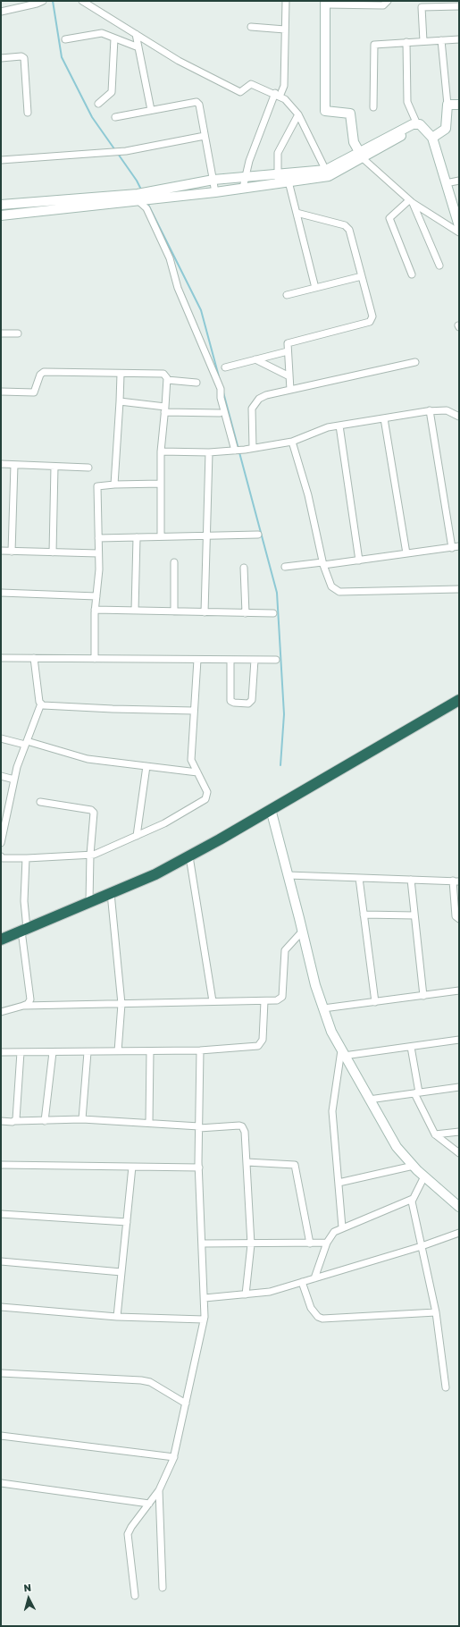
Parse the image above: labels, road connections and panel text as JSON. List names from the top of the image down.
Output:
{
  "north": "top"
}
